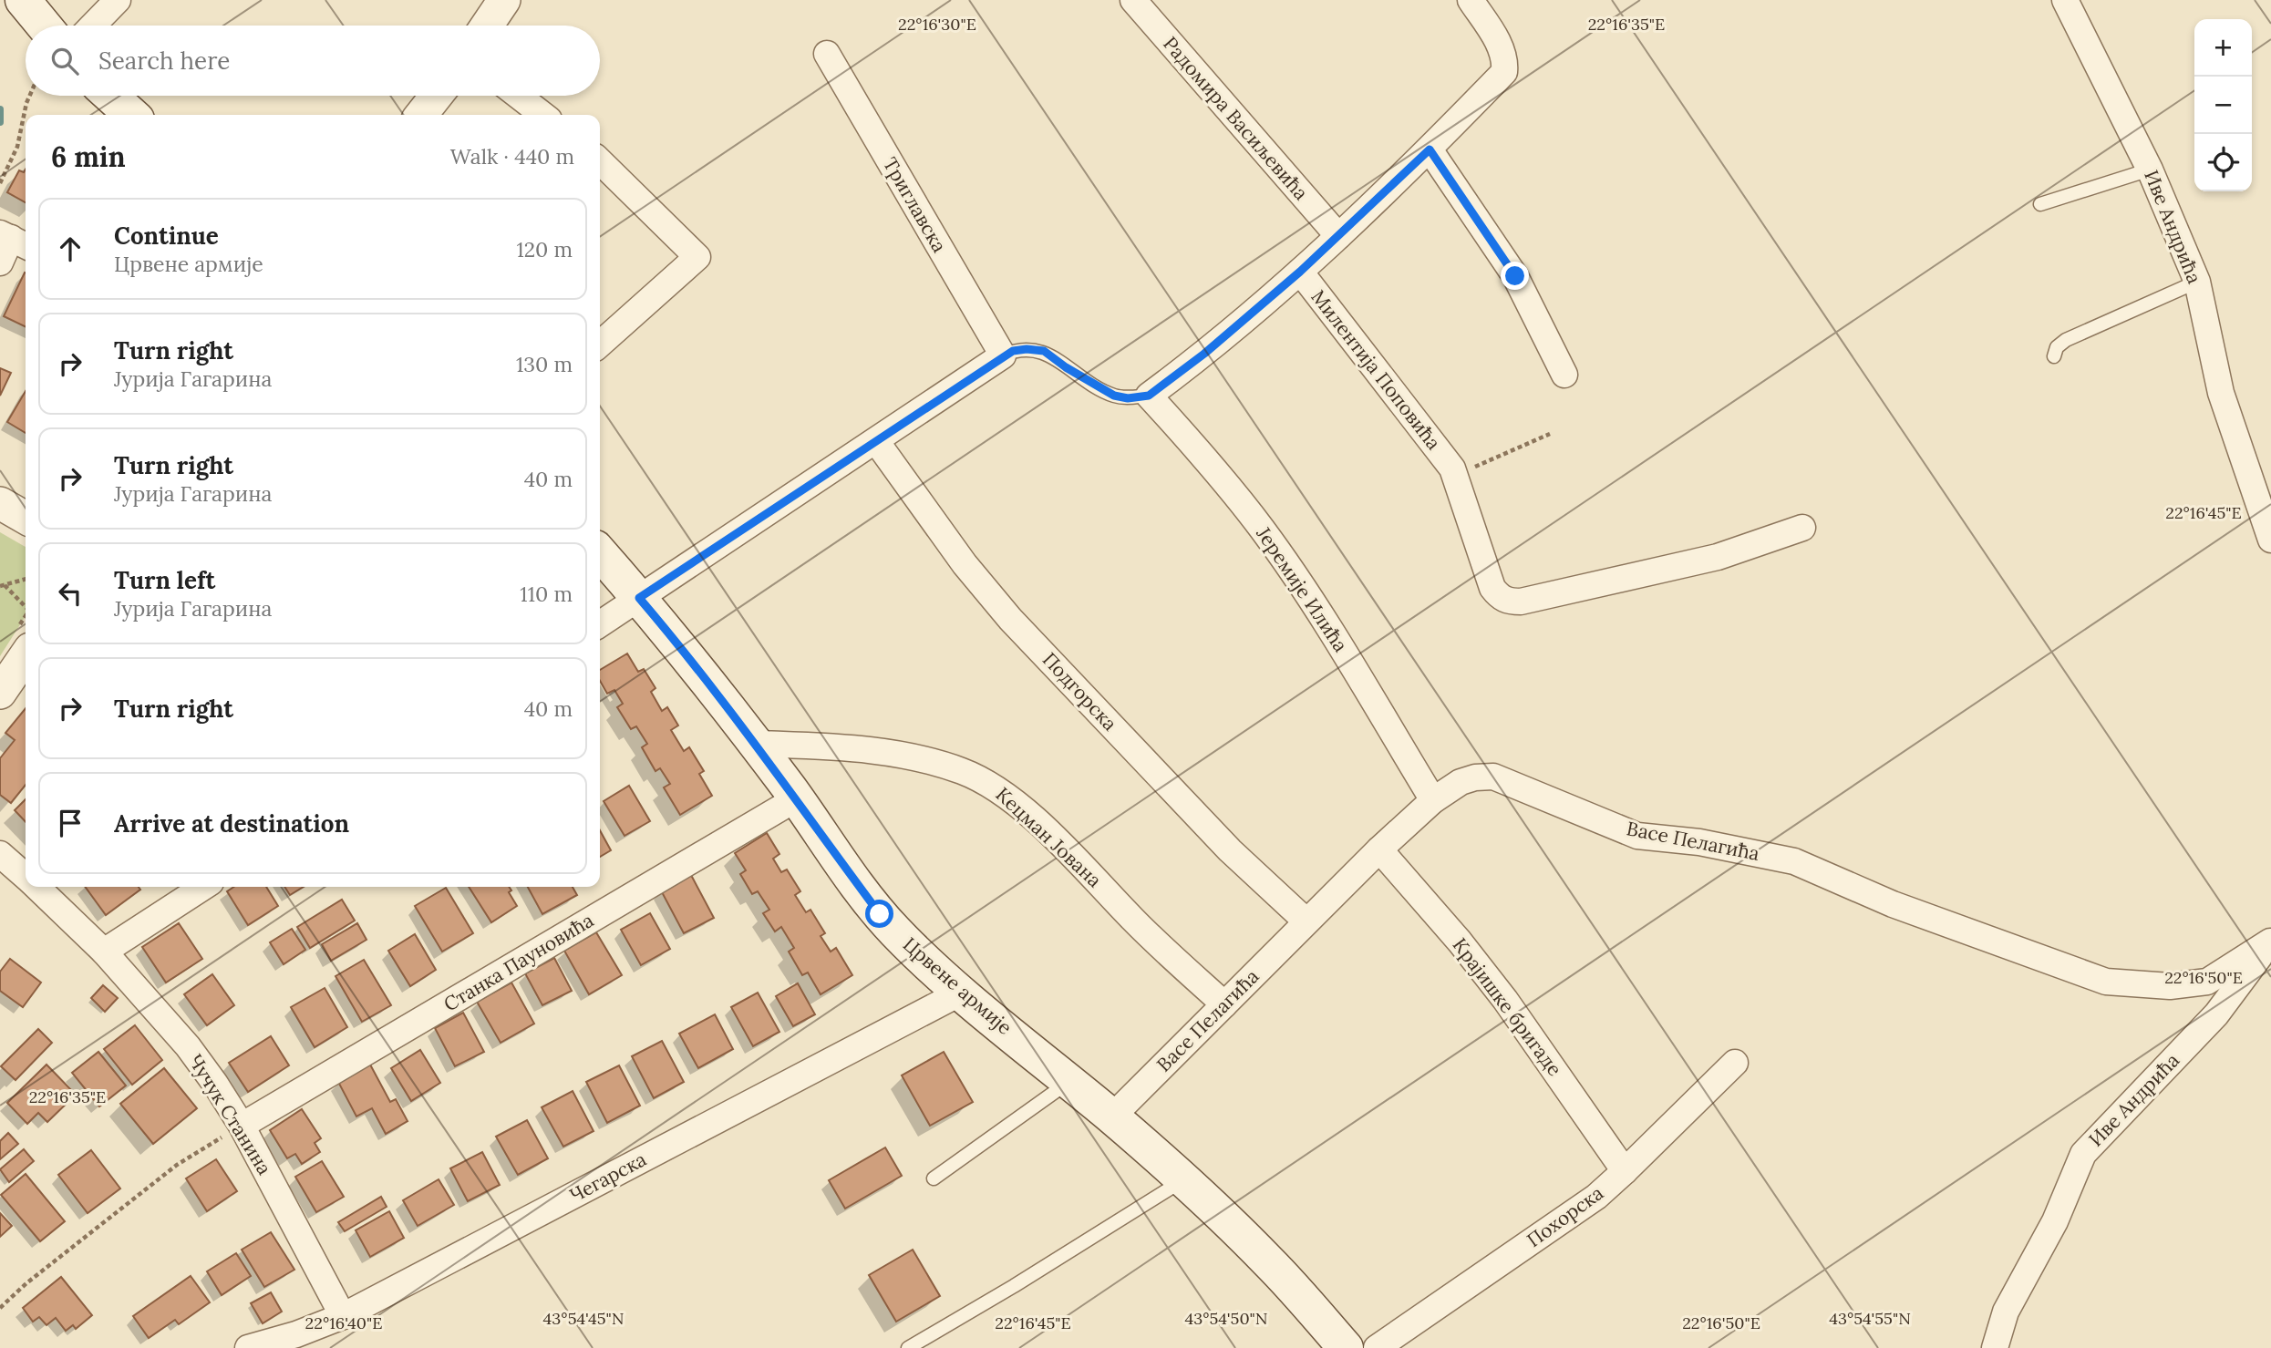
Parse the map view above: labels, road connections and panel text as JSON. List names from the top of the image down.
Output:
{
  "streets": {
    "main road": ["Црвене армије"],
    "street": [
      "Радомира Васиљевића",
      "Триглавска",
      "Иве Андрића",
      "Милентија Поповића",
      "Јеремије Илића",
      "Подгорска",
      "Кецман Јована",
      "Васе Пелагића",
      "Станка Пауновића",
      "Крајишке бригаде",
      "Чучук Станина",
      "Чегарска",
      "Похорска"
    ]
  },
  "crossings": [
    ["Иве Андрића", "Васе Пелагића"],
    ["Јеремије Илића", "Васе Пелагића"],
    ["Подгорска", "Васе Пелагића"],
    ["Кецман Јована", "Васе Пелагића"],
    ["Кецман Јована", "Црвене армије"],
    ["Васе Пелагића", "Црвене армије"],
    ["Васе Пелагића", "Крајишке бригаде"],
    ["Станка Пауновића", "Црвене армије"],
    ["Станка Пауновића", "Чучук Станина"],
    ["Црвене армије", "Чегарска"],
    ["Крајишке бригаде", "Похорска"],
    ["Чучук Станина", "Чегарска"]
  ],
  "page": {
    "map_buttons": ["+", "−"],
    "search": "Search here",
    "heading": ["6 min", "Walk · 440 m"],
    "list": [
      ["Continue", "Црвене армије", "120 m"],
      ["Turn right", "Јурија Гагарина", "130 m"],
      ["Turn right", "Јурија Гагарина", "40 m"],
      ["Turn left", "Јурија Гагарина", "110 m"],
      ["Turn right", "40 m"],
      "Arrive at destination"
    ]
  },
  "coordinates": [
    "22°16'30\"E",
    "22°16'35\"E",
    "22°16'45\"E",
    "22°16'50\"E",
    "43°54'45\"N",
    "43°54'50\"N",
    "43°54'55\"N",
    "22°16'40\"E"
  ]
}
